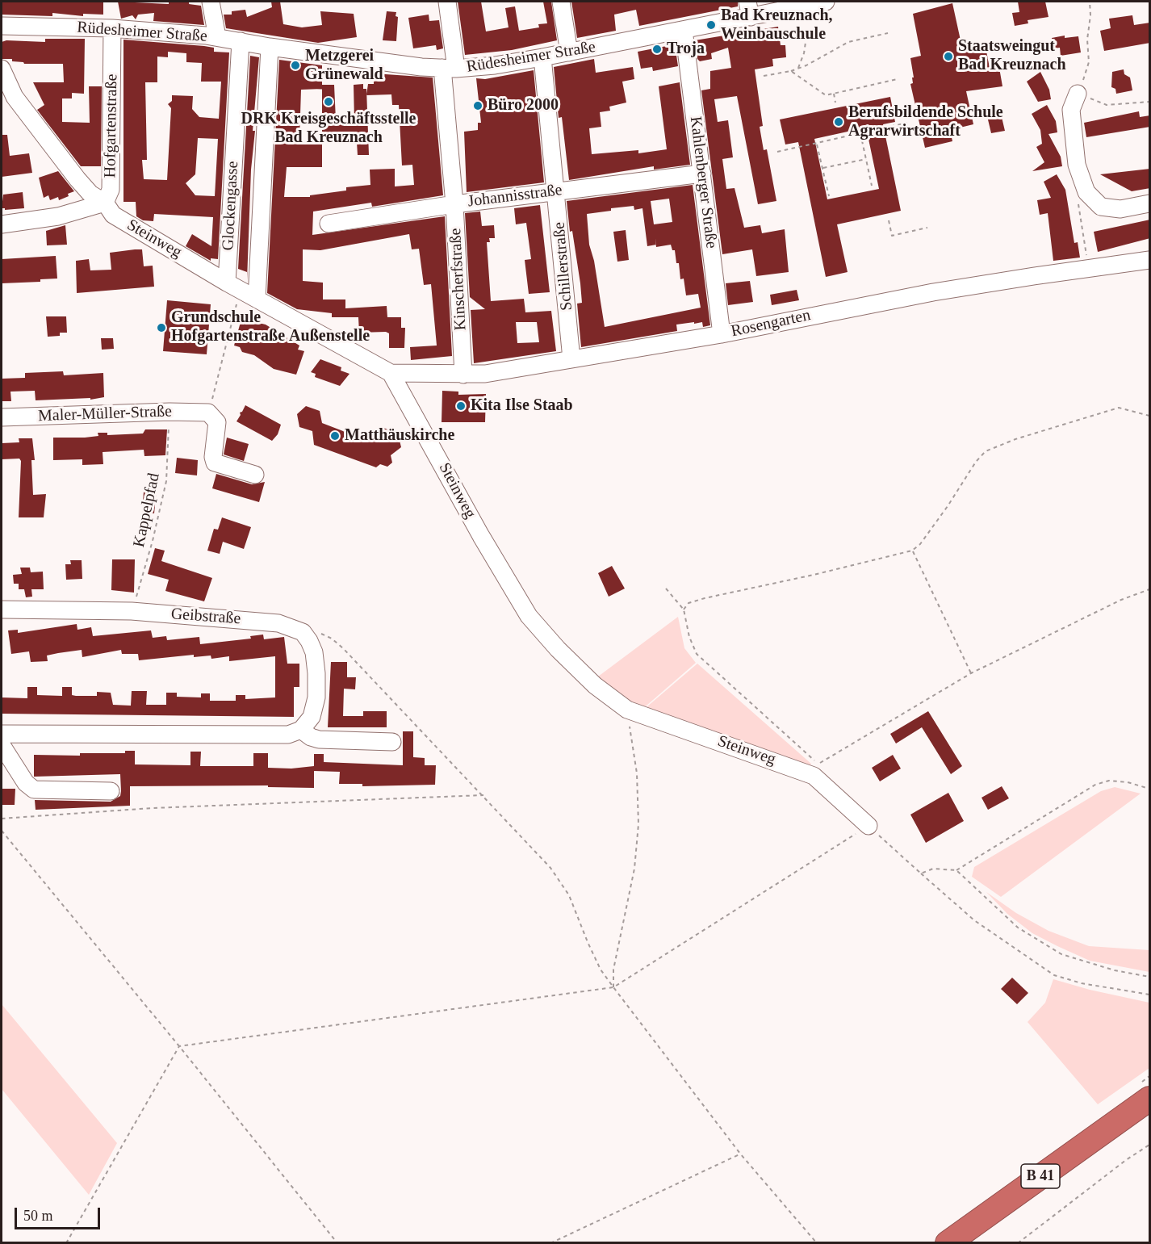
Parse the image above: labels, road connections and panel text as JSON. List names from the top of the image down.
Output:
{
  "streets": {
    "highway": ["B 41"],
    "street": [
      "Rüdesheimer Straße",
      "Hofgartenstraße",
      "Kahlenberger Straße",
      "Johannisstraße",
      "Glockengasse",
      "Steinweg",
      "Schillerstraße",
      "Kinscherfstraße",
      "Rosengarten",
      "Maler-Müller-Straße",
      "Geibstraße"
    ],
    "path": ["Kappelpfad"]
  },
  "crossings": [
    ["Rüdesheimer Straße", "Hofgartenstraße"],
    ["Rüdesheimer Straße", "Kahlenberger Straße"],
    ["Rüdesheimer Straße", "Glockengasse"],
    ["Rüdesheimer Straße", "Schillerstraße"],
    ["Rüdesheimer Straße", "Kinscherfstraße"],
    ["Hofgartenstraße", "Steinweg"],
    ["Kahlenberger Straße", "Johannisstraße"],
    ["Kahlenberger Straße", "Rosengarten"],
    ["Johannisstraße", "Schillerstraße"],
    ["Johannisstraße", "Kinscherfstraße"],
    ["Glockengasse", "Steinweg"],
    ["Steinweg", "Rosengarten"],
    ["Schillerstraße", "Rosengarten"],
    ["Kinscherfstraße", "Rosengarten"],
    ["Maler-Müller-Straße", "Kappelpfad"],
    ["Kappelpfad", "Geibstraße"]
  ],
  "places": [
    "Bad Kreuznach, Weinbauschule",
    "Troja",
    "Staatsweingut Bad Kreuznach",
    "Metzgerei Grünewald",
    "DRK Kreisgeschäftsstelle Bad Kreuznach",
    "Büro 2000",
    "Berufsbildende Schule Agrarwirtschaft",
    "Grundschule Hofgartenstraße Außenstelle",
    "Kita Ilse Staab",
    "Matthäuskirche"
  ],
  "scale_bar": "50 m"
}
